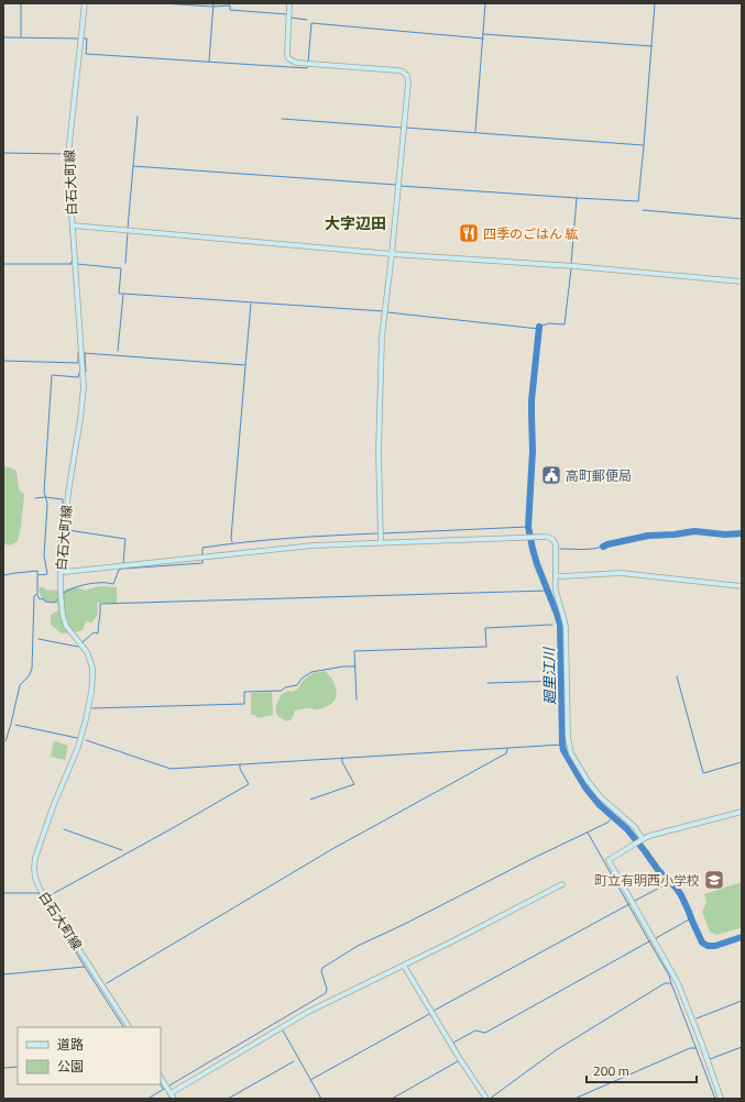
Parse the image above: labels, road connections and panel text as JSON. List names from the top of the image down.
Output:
{
  "streets": {
    "street": ["白石大町線"]
  },
  "districts": ["大字辺田"],
  "water": ["廻里江川"],
  "places": {
    "restaurant": ["四季のごはん 紘"],
    "public building": ["高町郵便局"],
    "school or university": ["町立有明西小学校"]
  },
  "legend": ["道路", "公園"],
  "scale_bar": "200 m"
}
